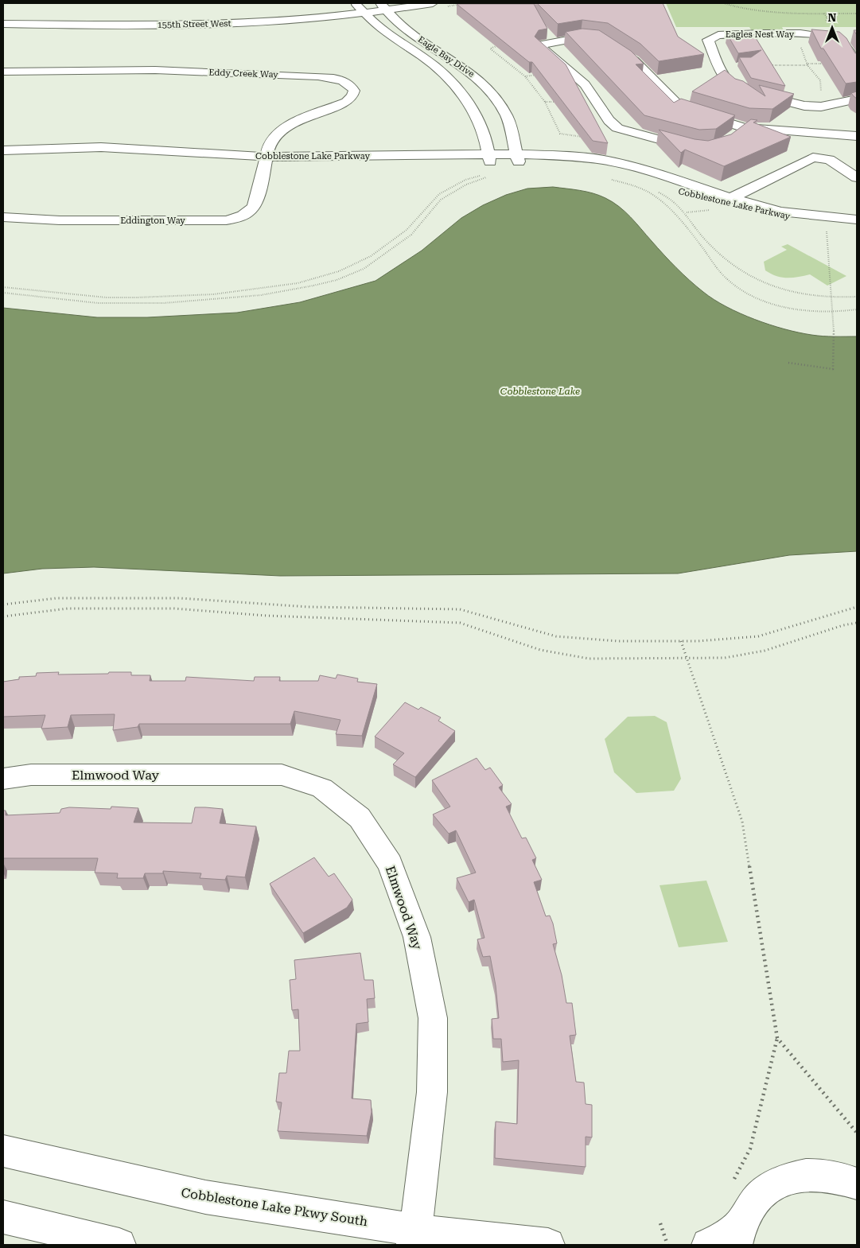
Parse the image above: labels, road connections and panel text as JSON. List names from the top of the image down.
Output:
{
  "streets": {
    "street": [
      "155th Street West",
      "Eagles Nest Way",
      "Eagle Bay Drive",
      "Eddy Creek Way",
      "Cobblestone Lake Parkway",
      "Eddington Way",
      "Elmwood Way",
      "Cobblestone Lake Pkwy South"
    ]
  },
  "crossings": [
    ["155th Street West", "Eagle Bay Drive"],
    ["Eagle Bay Drive", "Cobblestone Lake Parkway"],
    ["Eddy Creek Way", "Cobblestone Lake Parkway"],
    ["Eddy Creek Way", "Eddington Way"],
    ["Cobblestone Lake Parkway", "Eddington Way"],
    ["Elmwood Way", "Cobblestone Lake Pkwy South"]
  ],
  "water": ["Cobblestone Lake"],
  "north": "top"
}
